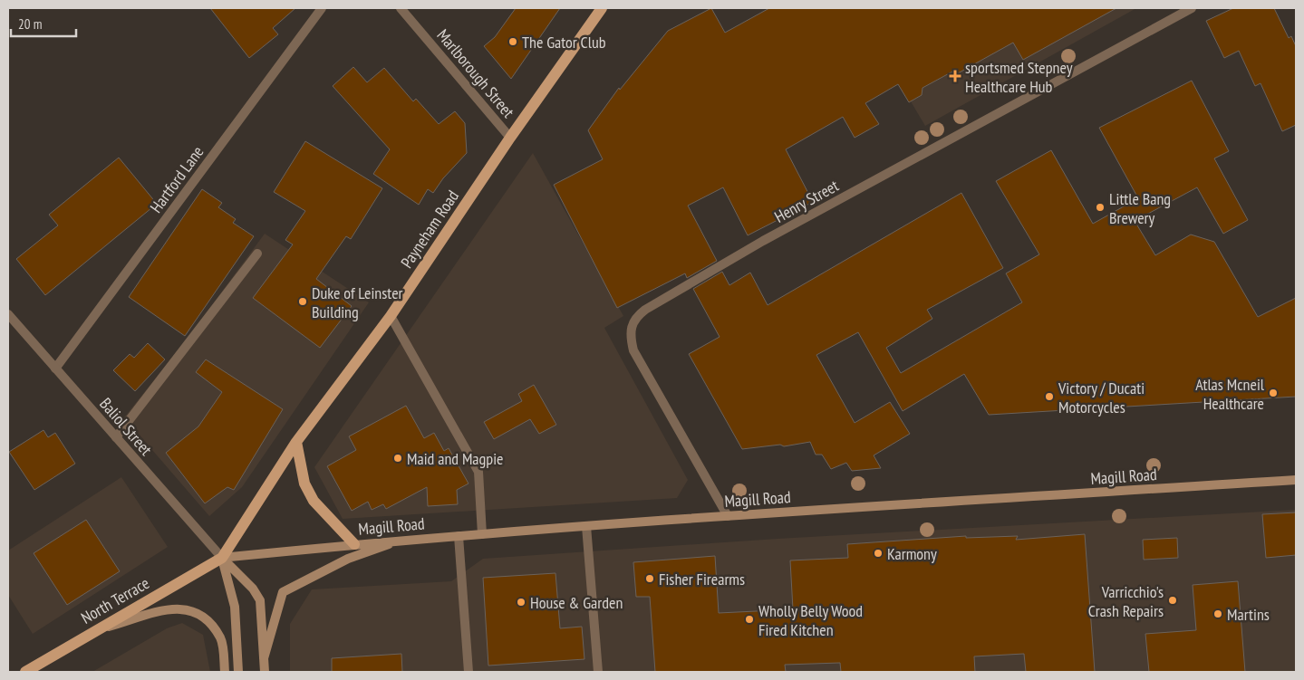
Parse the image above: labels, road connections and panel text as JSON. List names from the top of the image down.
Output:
{
  "streets": {
    "main road": ["Payneham Road", "Magill Road", "North Terrace"],
    "street": [
      "Marlborough Street",
      "Hartford Lane",
      "Henry Street",
      "Baliol Street"
    ]
  },
  "crossings": [
    ["Marlborough Street", "Payneham Road"],
    ["Hartford Lane", "Baliol Street"],
    ["Henry Street", "Magill Road"],
    ["Payneham Road", "Baliol Street"],
    ["Payneham Road", "Magill Road"],
    ["Payneham Road", "North Terrace"],
    ["Baliol Street", "Magill Road"],
    ["Baliol Street", "North Terrace"],
    ["Magill Road", "North Terrace"]
  ],
  "places": {
    "other": [
      "The Gator Club",
      "Little Bang Brewery",
      "Duke of Leinster Building",
      "Atlas Mcneil Healthcare",
      "Victory / Ducati Motorcycles",
      "Maid and Magpie",
      "Karmony",
      "Fisher Firearms",
      "Varricchio's Crash Repairs",
      "House & Garden",
      "Martins",
      "Wholly Belly Wood Fired Kitchen"
    ],
    "health": ["sportsmed Stepney Healthcare Hub"]
  },
  "scale_bar": "20 m"
}
